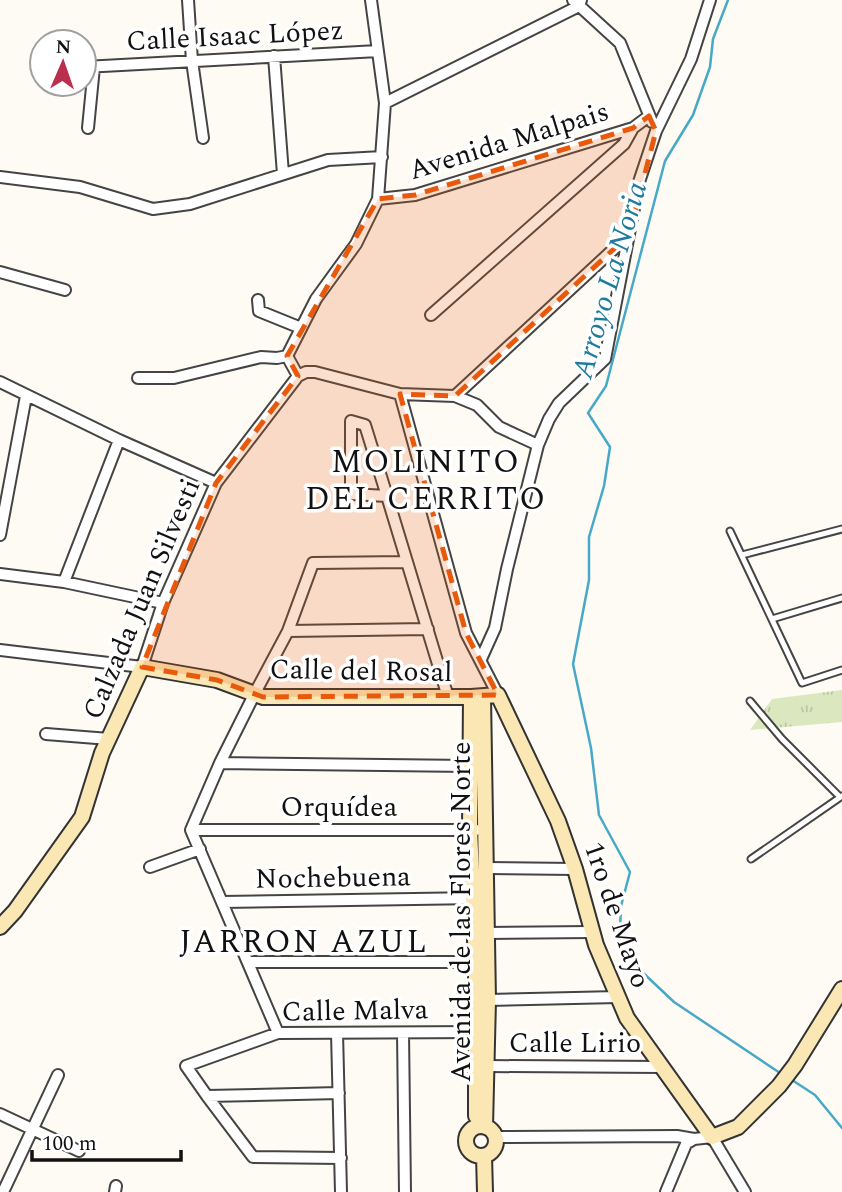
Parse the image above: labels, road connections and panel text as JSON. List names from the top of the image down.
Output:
{
  "streets": {
    "street": [
      "Calle Isaac López",
      "Avenida Malpais",
      "Calzada Juan Silvesti",
      "Calle del Rosal",
      "Orquídea",
      "Nochebuena",
      "Avenida de las Flores Norte",
      "1ro de Mayo",
      "Calle Malva",
      "Calle Lirio"
    ]
  },
  "crossings": [
    ["Calzada Juan Silvesti", "Calle del Rosal"],
    ["Calle del Rosal", "Avenida de las Flores Norte"],
    ["Calle del Rosal", "1ro de Mayo"],
    ["Orquídea", "Avenida de las Flores Norte"],
    ["Nochebuena", "Avenida de las Flores Norte"],
    ["Avenida de las Flores Norte", "1ro de Mayo"],
    ["Avenida de las Flores Norte", "Calle Malva"],
    ["Avenida de las Flores Norte", "Calle Lirio"],
    ["1ro de Mayo", "Calle Lirio"]
  ],
  "districts": ["MOLINITO DEL CERRITO", "JARRON AZUL"],
  "water": ["Arroyo La Noria"],
  "scale_bar": "100 m",
  "north": "top"
}
